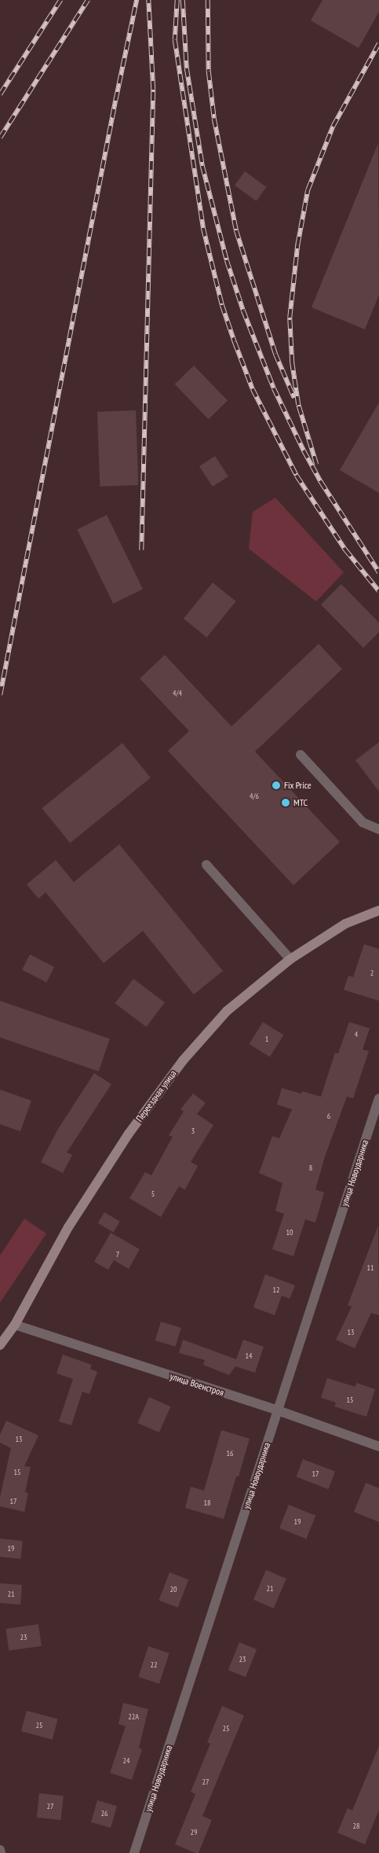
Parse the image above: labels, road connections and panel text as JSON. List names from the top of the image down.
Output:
{
  "streets": {
    "street": ["Переездная улица", "улица Новоударника", "улица Военстроя"]
  },
  "crossings": [
    ["Переездная улица", "улица Военстроя"],
    ["улица Новоударника", "улица Военстроя"]
  ],
  "places": ["Fix Price", "МТС"],
  "house_numbers": [
    "4/4",
    "4/6",
    "2",
    "4",
    "1",
    "6",
    "3",
    "8",
    "5",
    "10",
    "7",
    "11",
    "12",
    "13",
    "14",
    "15",
    "13",
    "16",
    "15",
    "17",
    "17",
    "18",
    "19",
    "19",
    "21",
    "20",
    "21",
    "23",
    "23",
    "22",
    "22А",
    "25",
    "25",
    "24",
    "27",
    "27",
    "26",
    "28",
    "29"
  ]
}
